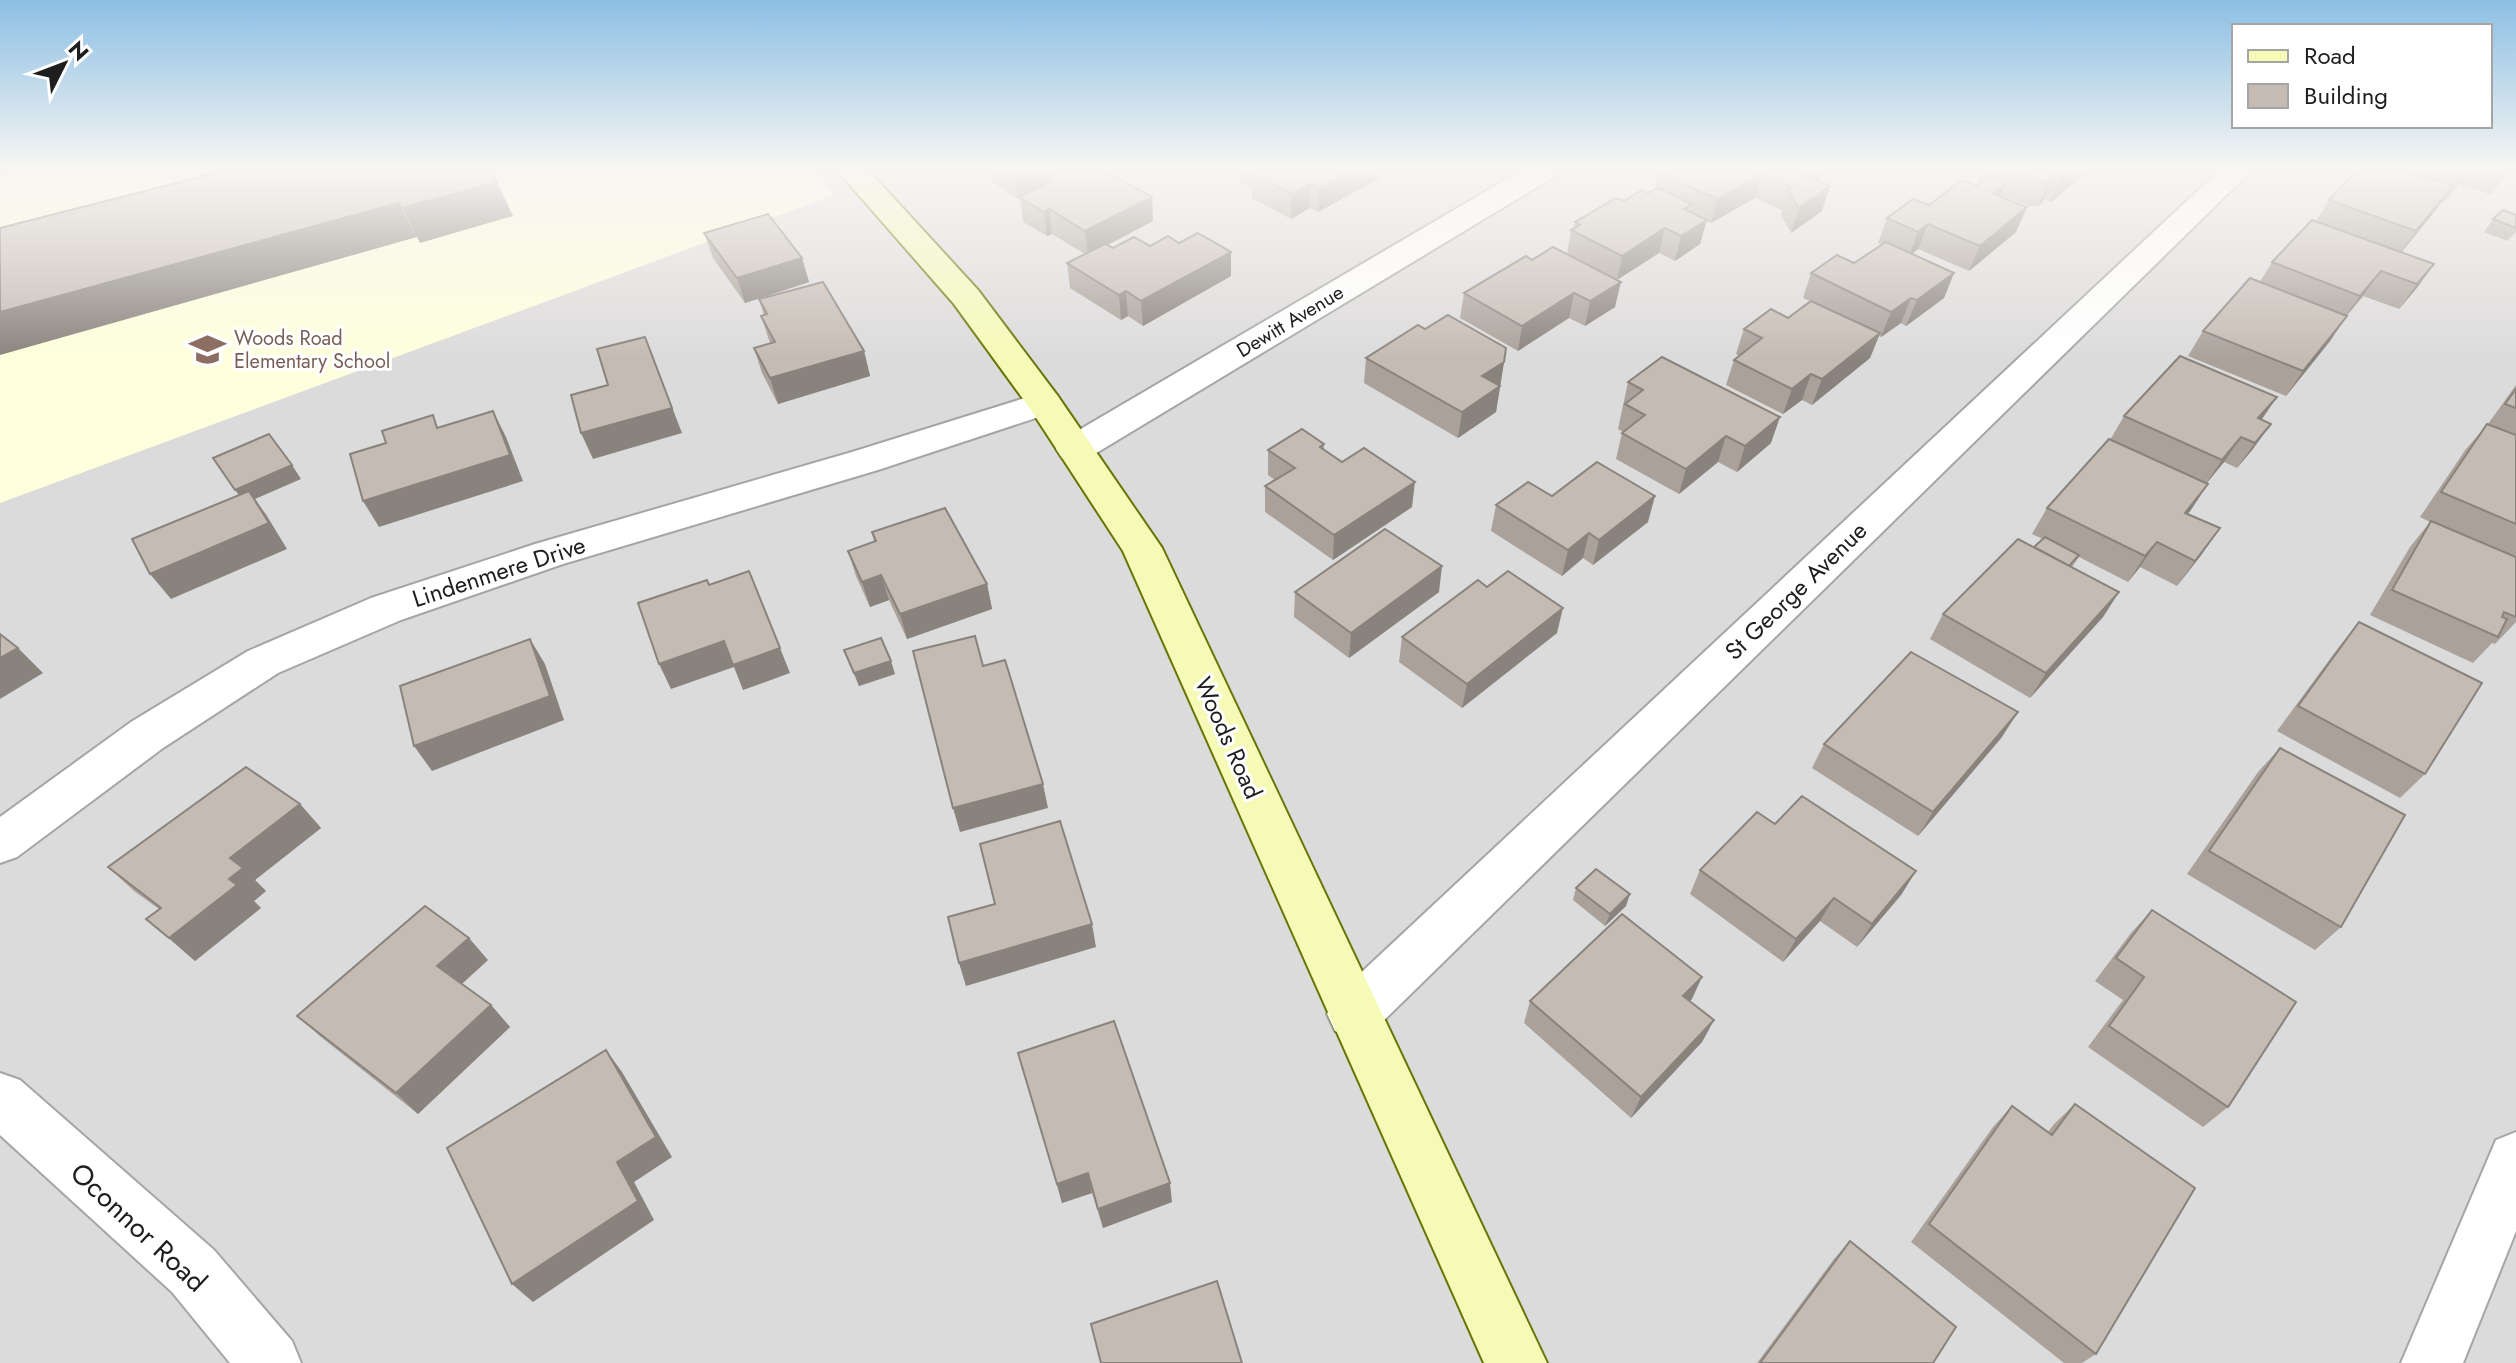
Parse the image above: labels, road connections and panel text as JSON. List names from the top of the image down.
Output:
{
  "streets": {
    "street": [
      "Dewitt Avenue",
      "Lindenmere Drive",
      "St George Avenue",
      "Woods Road",
      "Oconnor Road"
    ]
  },
  "crossings": [
    ["Dewitt Avenue", "Woods Road"],
    ["Lindenmere Drive", "Woods Road"],
    ["St George Avenue", "Woods Road"]
  ],
  "places": {
    "school or university": ["Woods Road Elementary School"]
  },
  "legend": ["Road", "Building"],
  "north": "top right"
}
